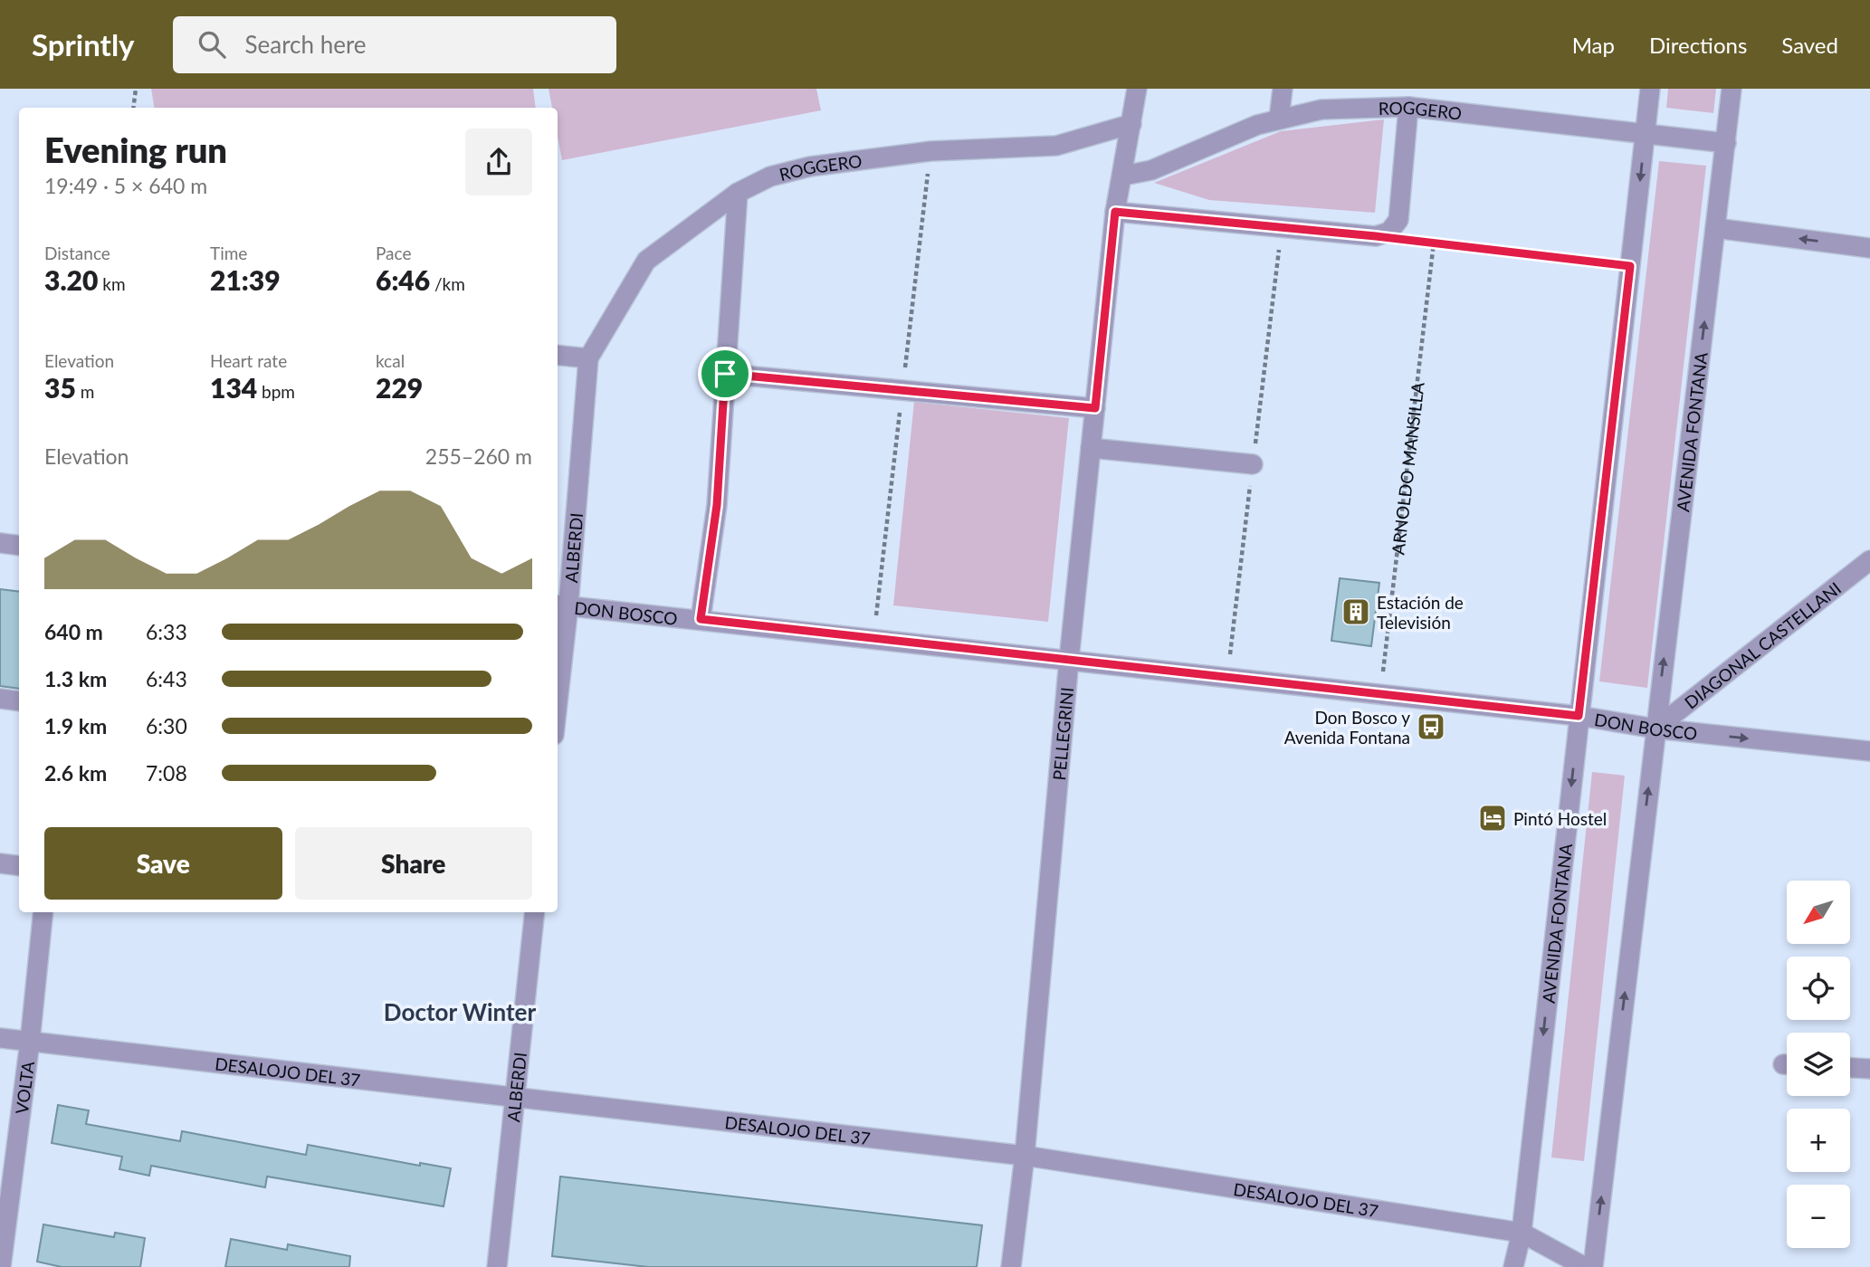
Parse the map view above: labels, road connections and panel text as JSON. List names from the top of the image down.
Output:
{
  "streets": {
    "street": [
      "ROGGERO",
      "AVENIDA FONTANA",
      "ALBERDI",
      "DON BOSCO",
      "DIAGONAL CASTELLANI",
      "PELLEGRINI",
      "DESALOJO DEL 37",
      "VOLTA"
    ],
    "path": ["ARNOLDO MANSILLA"]
  },
  "crossings": [
    ["ROGGERO", "AVENIDA FONTANA"],
    ["ROGGERO", "ALBERDI"],
    ["ROGGERO", "PELLEGRINI"],
    ["AVENIDA FONTANA", "DON BOSCO"],
    ["AVENIDA FONTANA", "DIAGONAL CASTELLANI"],
    ["AVENIDA FONTANA", "DESALOJO DEL 37"],
    ["ARNOLDO MANSILLA", "DON BOSCO"],
    ["ALBERDI", "DON BOSCO"],
    ["ALBERDI", "DESALOJO DEL 37"],
    ["DON BOSCO", "DIAGONAL CASTELLANI"],
    ["DON BOSCO", "PELLEGRINI"],
    ["PELLEGRINI", "DESALOJO DEL 37"],
    ["DESALOJO DEL 37", "VOLTA"]
  ],
  "districts": ["Doctor Winter"],
  "places": {
    "building": ["Estación de Televisión"],
    "bus stop": ["Don Bosco y Avenida Fontana"],
    "hotel": ["Pintó Hostel"]
  },
  "north": "bottom left",
  "page": {
    "header": "Sprintly",
    "search": "Search here",
    "nav": ["Map", "Directions", "Saved"],
    "heading": ["Evening run", "19:49 · 5 × 640 m"],
    "stats": [
      ["Distance", "3.20 km"],
      ["Time", "21:39"],
      ["Pace", "6:46 /km"],
      ["Elevation", "35 m"],
      ["Heart rate", "134 bpm"],
      ["kcal", "229"]
    ],
    "chart": ["Elevation", "255–260 m"],
    "list": [
      {
        "name": "640 m",
        "note": "6:33"
      },
      {
        "name": "1.3 km",
        "note": "6:43"
      },
      {
        "name": "1.9 km",
        "note": "6:30"
      },
      {
        "name": "2.6 km",
        "note": "7:08"
      }
    ],
    "buttons": ["Save", "Share"],
    "map_buttons": ["+", "−"]
  }
}
